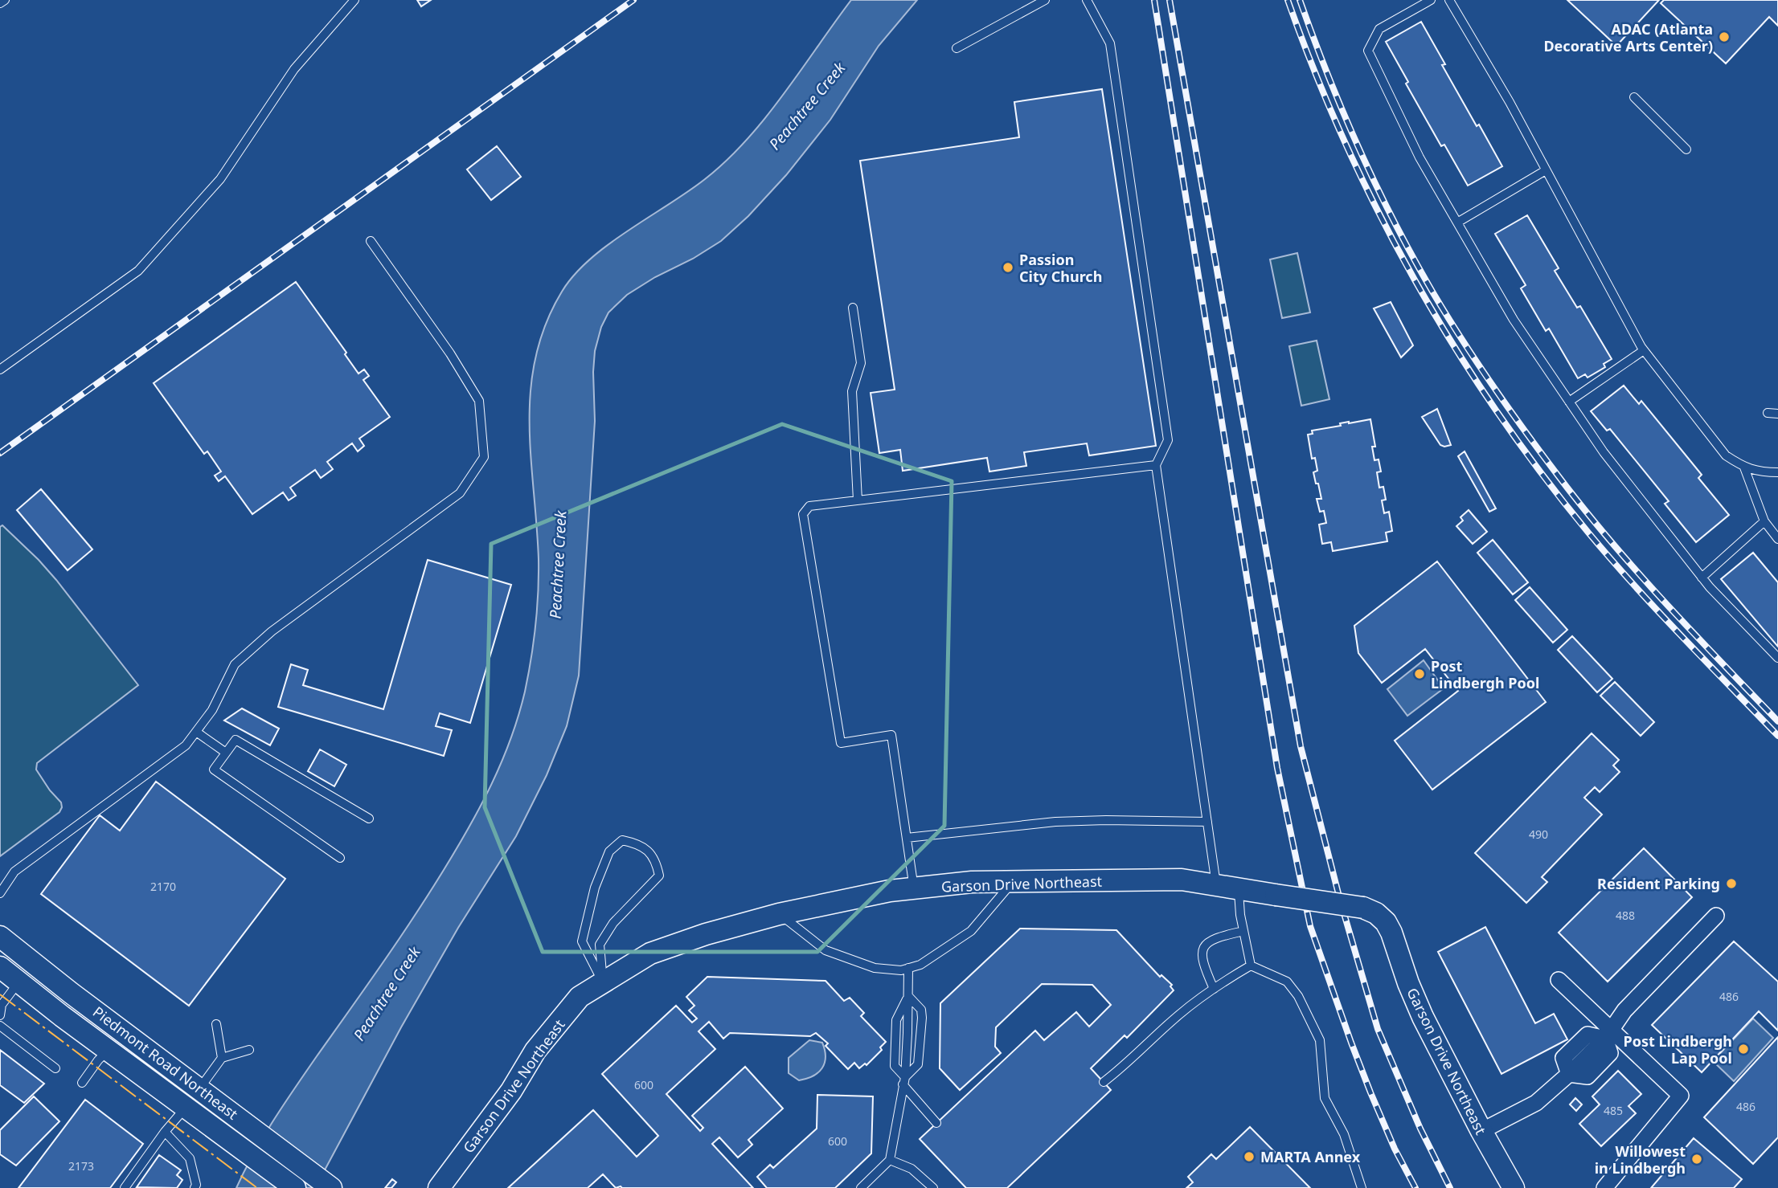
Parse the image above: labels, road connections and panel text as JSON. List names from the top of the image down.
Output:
{
  "streets": {
    "main road": ["Garson Drive Northeast", "Piedmont Road Northeast"]
  },
  "water": ["Peachtree Creek"],
  "places": [
    "ADAC (Atlanta Decorative Arts Center)",
    "Passion City Church",
    "Post Lindbergh Pool",
    "Resident Parking",
    "Post Lindbergh Lap Pool",
    "MARTA Annex",
    "Willowest in Lindbergh"
  ],
  "house_numbers": [
    "490",
    "2170",
    "488",
    "486",
    "600",
    "486",
    "485",
    "600",
    "2173"
  ]
}
